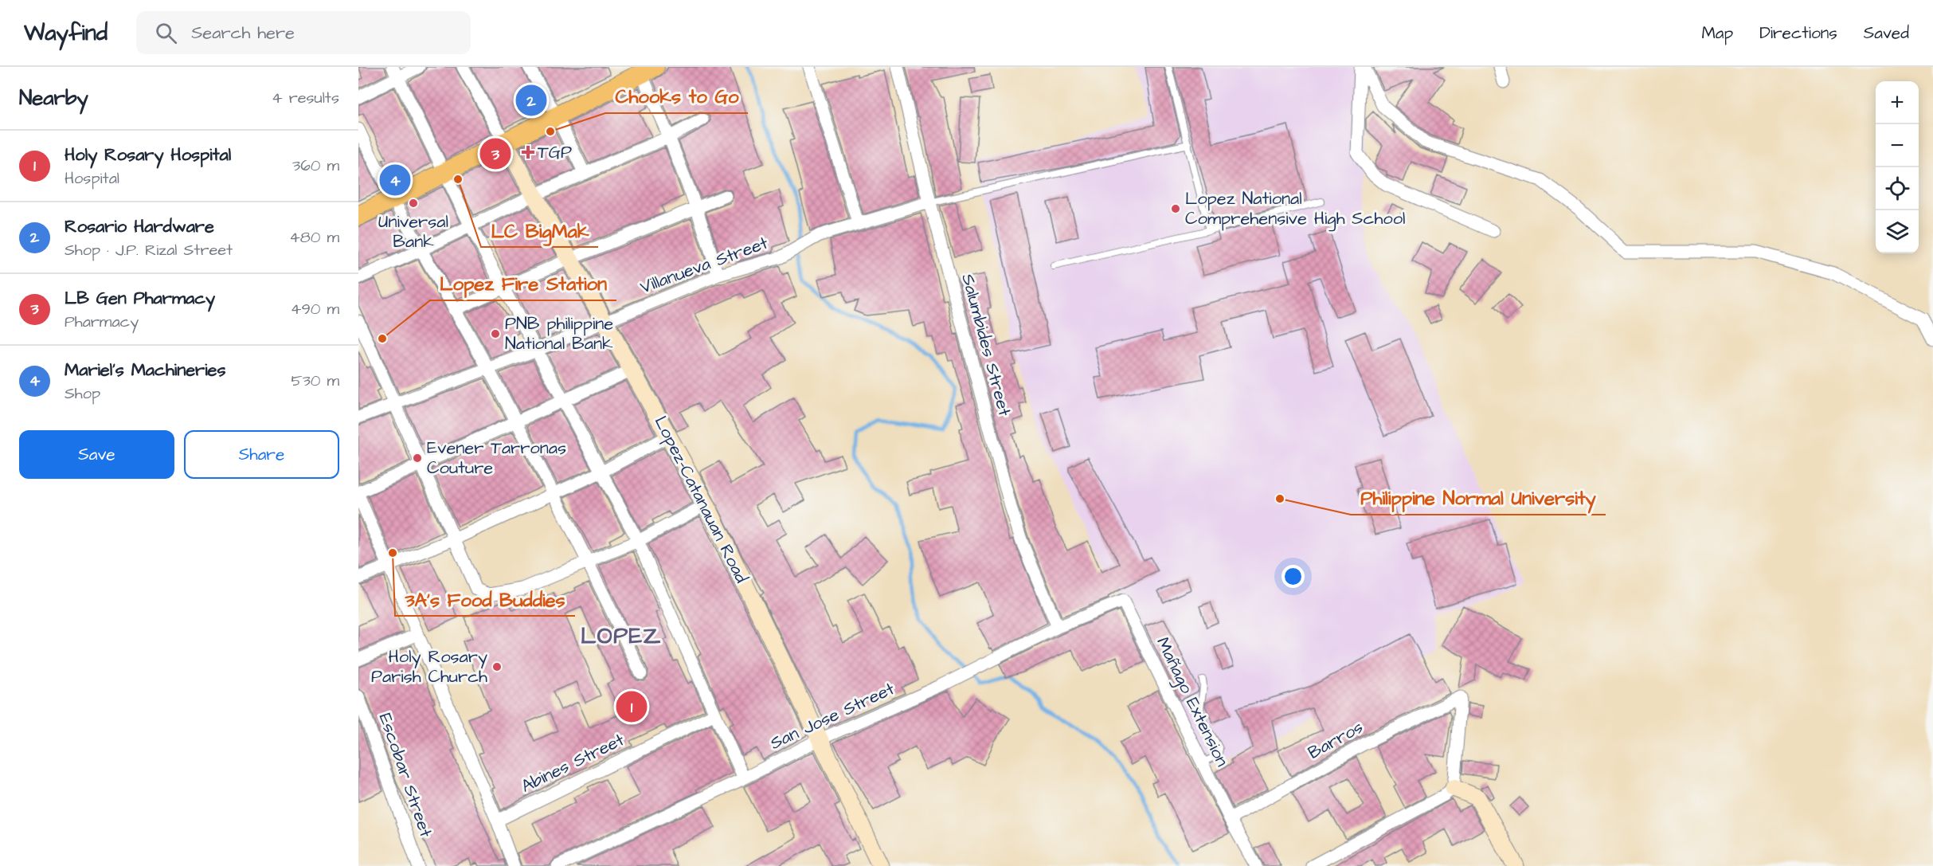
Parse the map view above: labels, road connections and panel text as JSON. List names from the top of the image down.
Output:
{
  "streets": {
    "main road": ["Lopez-Catanauan Road"],
    "street": [
      "Villanueva Street",
      "Salumbides Street",
      "Mañago Extension",
      "San Jose Street",
      "Barros",
      "Abines Street",
      "Escobar Street"
    ]
  },
  "crossings": [
    ["Villanueva Street", "Salumbides Street"],
    ["Villanueva Street", "Lopez-Catanauan Road"],
    ["Salumbides Street", "San Jose Street"],
    ["Lopez-Catanauan Road", "San Jose Street"],
    ["Mañago Extension", "San Jose Street"],
    ["Mañago Extension", "Barros"]
  ],
  "districts": ["LOPEZ"],
  "places": {
    "other": [
      "Chooks to Go",
      "LC BigMak",
      "Universal Bank",
      "Lopez National Comprehensive High School",
      "PNB philippine National Bank",
      "Lopez Fire Station",
      "Evener Tarronas Couture",
      "Philippine Normal University",
      "3A's Food Buddies",
      "Holy Rosary Parish Church"
    ],
    "health": ["TGP"]
  },
  "page": {
    "header": "Wayfind",
    "search": "Search here",
    "nav": ["Map", "Directions", "Saved"],
    "heading": ["Nearby", "4 results"],
    "map_buttons": ["+", "−"],
    "pins": [
      "2",
      "3",
      "4",
      "1"
    ],
    "list": [
      {
        "mark": "1",
        "name": "Holy Rosary Hospital",
        "note": "Hospital",
        "value": "360 m"
      },
      {
        "mark": "2",
        "name": "Rosario Hardware",
        "note": "Shop · J.P. Rizal Street",
        "value": "480 m"
      },
      {
        "mark": "3",
        "name": "LB Gen Pharmacy",
        "note": "Pharmacy",
        "value": "490 m"
      },
      {
        "mark": "4",
        "name": "Mariel's Machineries",
        "note": "Shop",
        "value": "530 m"
      }
    ],
    "buttons": ["Save", "Share"]
  }
}
